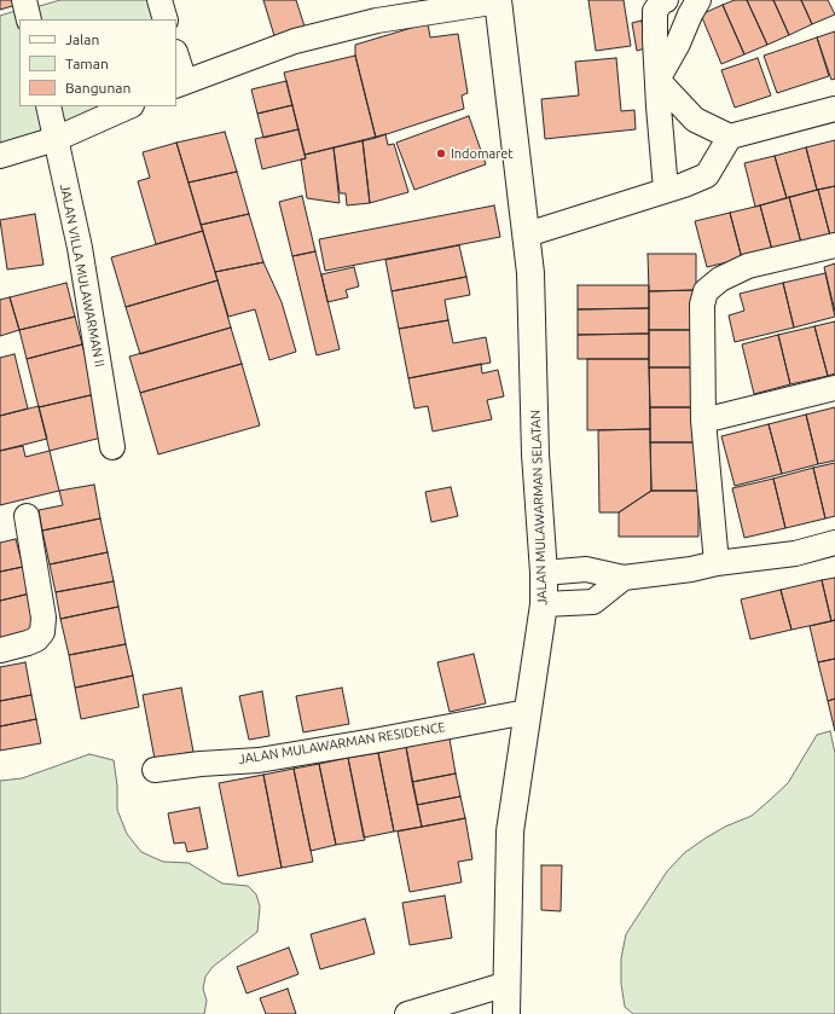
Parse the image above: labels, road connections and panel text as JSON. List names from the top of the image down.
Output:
{
  "streets": {
    "street": ["JALAN VILLA MULAWARMAN II", "JALAN MULAWARMAN SELATAN", "JALAN MULAWARMAN RESIDENCE"]
  },
  "crossings": [
    ["JALAN MULAWARMAN SELATAN", "JALAN MULAWARMAN RESIDENCE"]
  ],
  "places": ["Indomaret"],
  "legend": ["Jalan", "Taman", "Bangunan"]
}
